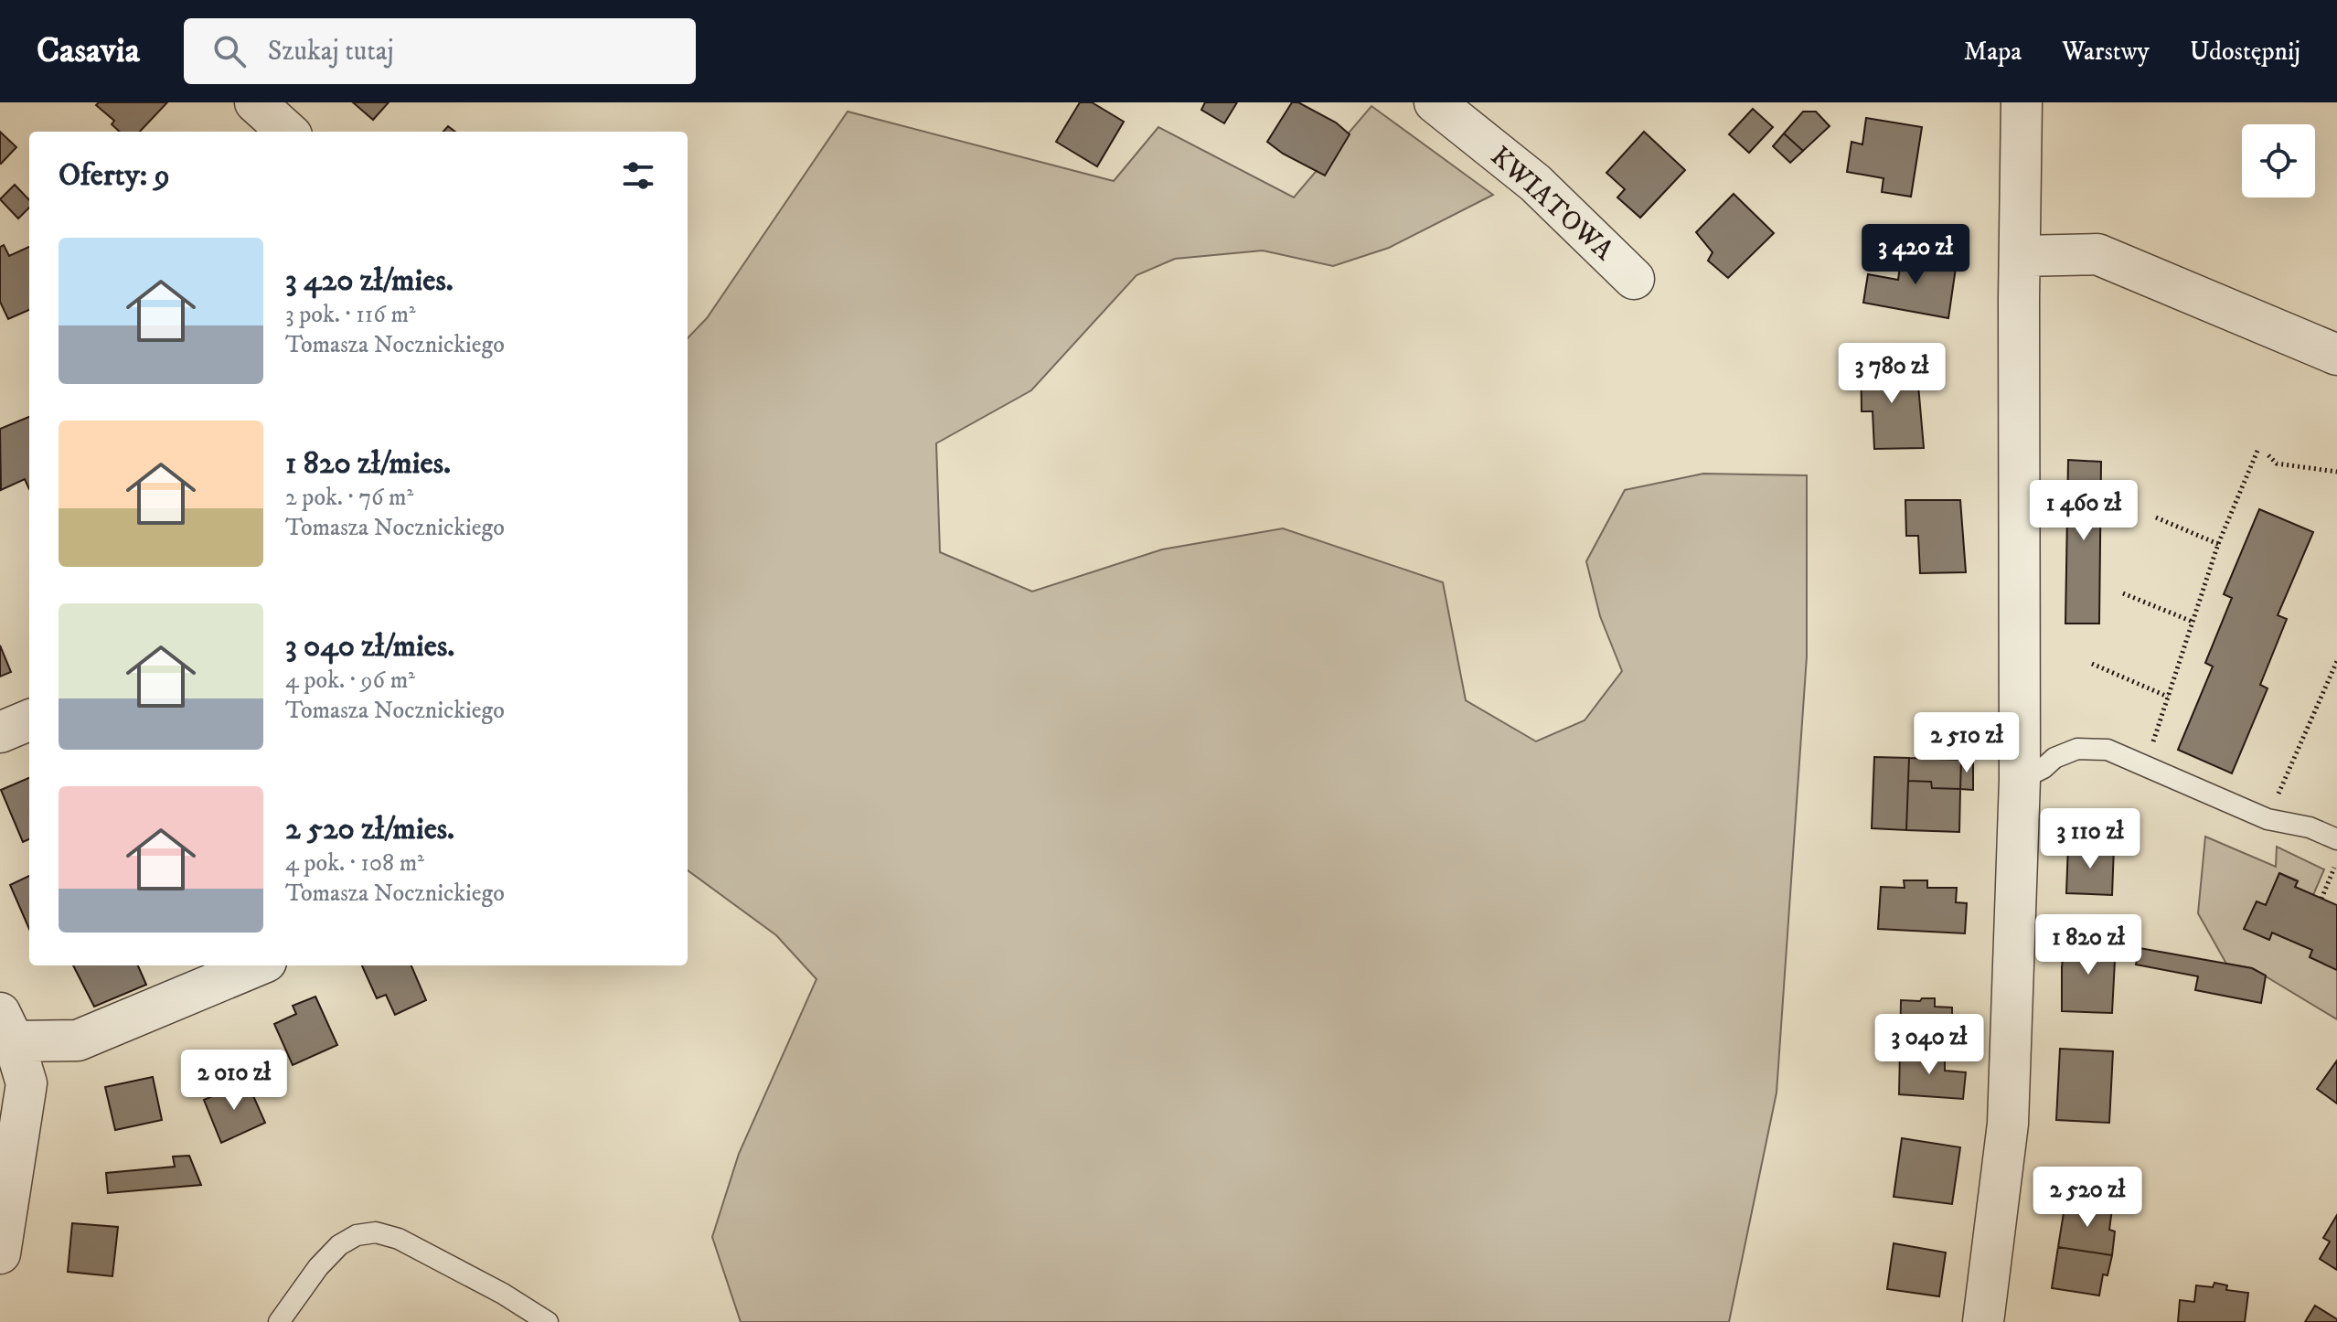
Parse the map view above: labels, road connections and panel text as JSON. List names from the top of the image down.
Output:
{
  "streets": {
    "street": ["KWIATOWA"]
  },
  "page": {
    "header": "Casavia",
    "search": "Szukaj tutaj",
    "nav": ["Mapa", "Warstwy", "Udostępnij"],
    "heading": "Oferty: 9",
    "list": [
      {
        "name": "3 420 zł/mies.",
        "note": "3 pok. · 116 m² · Tomasza Nocznickiego"
      },
      {
        "name": "1 820 zł/mies.",
        "note": "2 pok. · 76 m² · Tomasza Nocznickiego"
      },
      {
        "name": "3 040 zł/mies.",
        "note": "4 pok. · 96 m² · Tomasza Nocznickiego"
      },
      {
        "name": "2 520 zł/mies.",
        "note": "4 pok. · 108 m² · Tomasza Nocznickiego"
      }
    ],
    "price": [
      "3 420 zł",
      "3 780 zł",
      "1 460 zł",
      "2 510 zł",
      "3 110 zł",
      "1 820 zł",
      "3 040 zł",
      "2 010 zł",
      "2 520 zł"
    ]
  }
}
